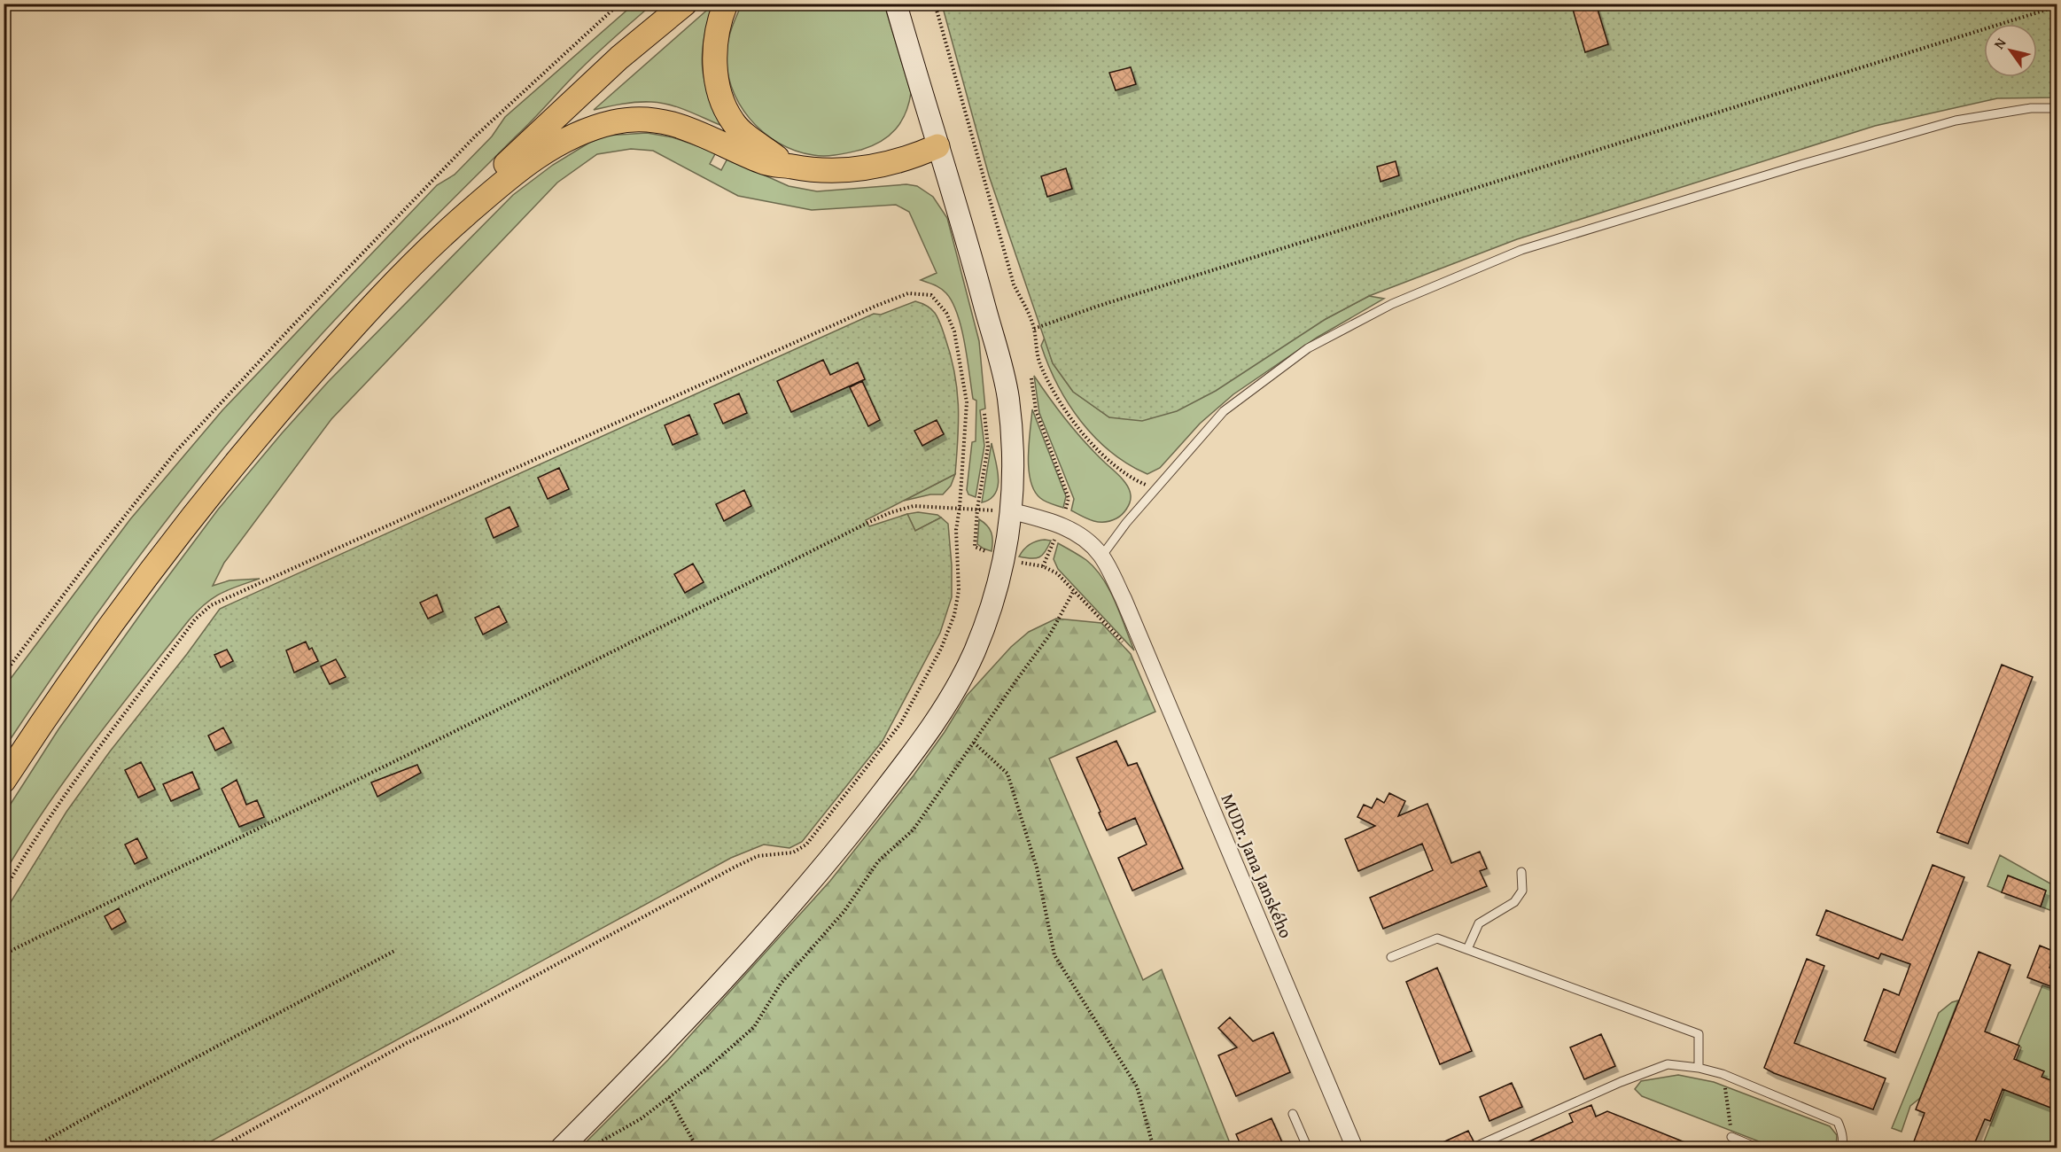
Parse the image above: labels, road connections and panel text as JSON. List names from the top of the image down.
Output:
{
  "streets": {
    "street": ["MUDr. Jana Janského"]
  },
  "north": "top left"
}
